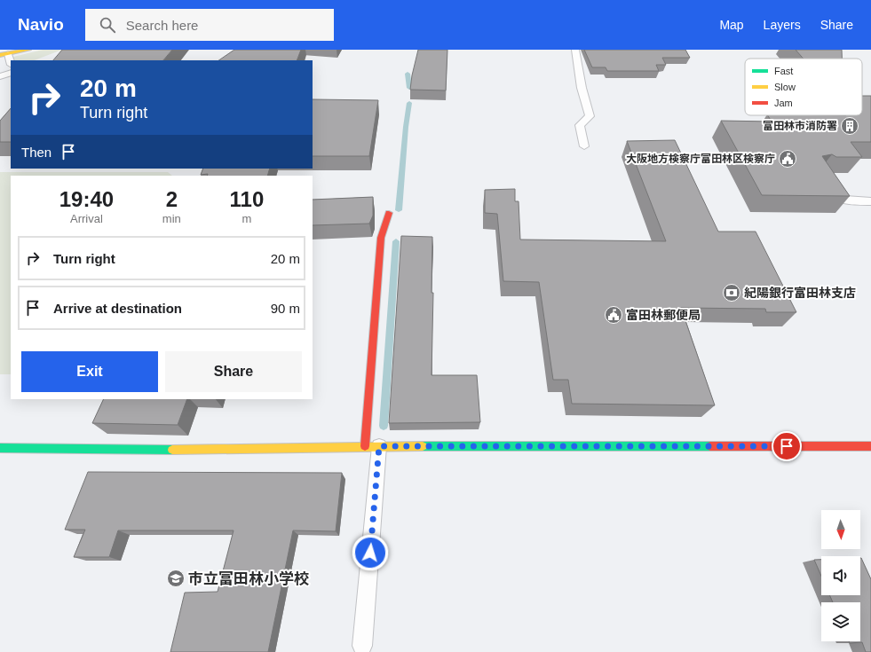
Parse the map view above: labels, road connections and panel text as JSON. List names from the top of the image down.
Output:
{
  "places": {
    "building": ["富田林市消防署"],
    "public building": ["大阪地方検察庁富田林区検察庁", "富田林郵便局"],
    "bank": ["紀陽銀行富田林支店"],
    "school or university": ["市立富田林小学校"]
  },
  "legend": ["Fast", "Slow", "Jam"],
  "north": "bottom",
  "page": {
    "header": "Navio",
    "search": "Search here",
    "nav": ["Map", "Layers", "Share"],
    "turn": ["20 m", "Turn right"],
    "then": "Then",
    "eta": [
      "19:40",
      "Arrival",
      "2",
      "min",
      "110",
      "m"
    ],
    "list": [
      {
        "name": "Turn right",
        "value": "20 m"
      },
      {
        "name": "Arrive at destination",
        "value": "90 m"
      }
    ],
    "buttons": ["Exit", "Share"]
  }
}
